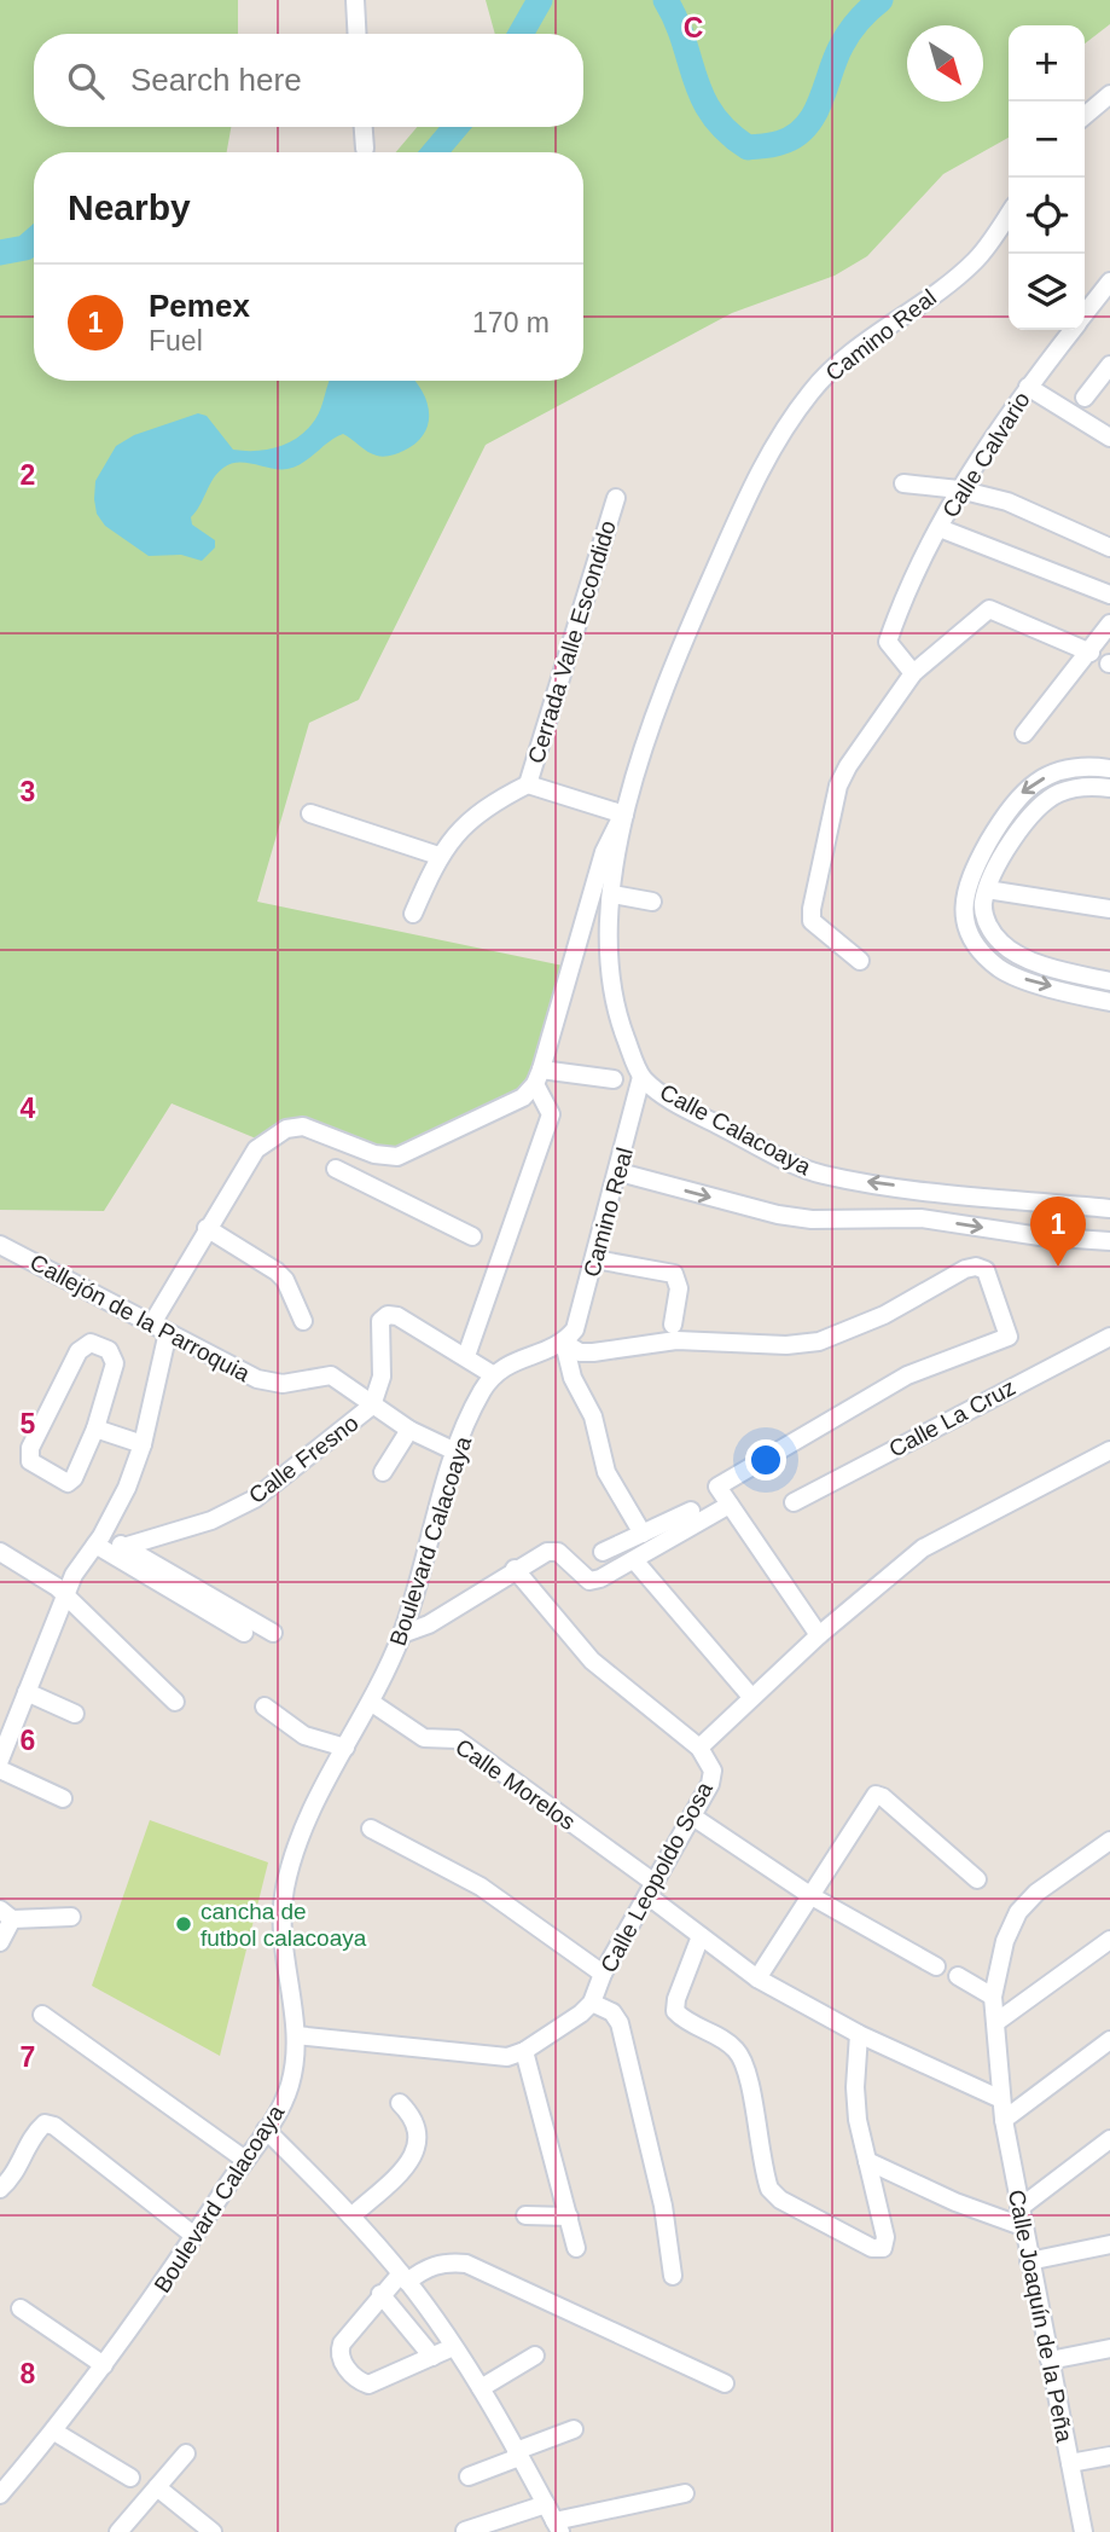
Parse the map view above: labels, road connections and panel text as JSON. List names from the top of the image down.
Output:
{
  "streets": {
    "street": [
      "Camino Real",
      "Calle Calvario",
      "Cerrada Valle Escondido",
      "Calle Calacoaya",
      "Callejón de la Parroquia",
      "Calle La Cruz",
      "Calle Fresno",
      "Boulevard Calacoaya",
      "Calle Morelos",
      "Calle Leopoldo Sosa",
      "Calle Joaquín de la Peña"
    ]
  },
  "crossings": [
    ["Camino Real", "Calle Calacoaya"],
    ["Camino Real", "Boulevard Calacoaya"],
    ["Callejón de la Parroquia", "Calle Fresno"],
    ["Callejón de la Parroquia", "Boulevard Calacoaya"],
    ["Calle Fresno", "Boulevard Calacoaya"],
    ["Boulevard Calacoaya", "Calle Morelos"],
    ["Calle Morelos", "Calle Leopoldo Sosa"],
    ["Calle Morelos", "Calle Joaquín de la Peña"]
  ],
  "places": ["cancha de futbol calacoaya"],
  "north": "bottom right",
  "page": {
    "map_buttons": ["+", "−"],
    "search": "Search here",
    "heading": "Nearby",
    "list": [
      {
        "mark": "1",
        "name": "Pemex",
        "note": "Fuel",
        "value": "170 m"
      }
    ],
    "pins": "1"
  },
  "grid": {
    "columns": ["C"],
    "rows": [
      "2",
      "3",
      "4",
      "5",
      "6",
      "7",
      "8"
    ]
  }
}
